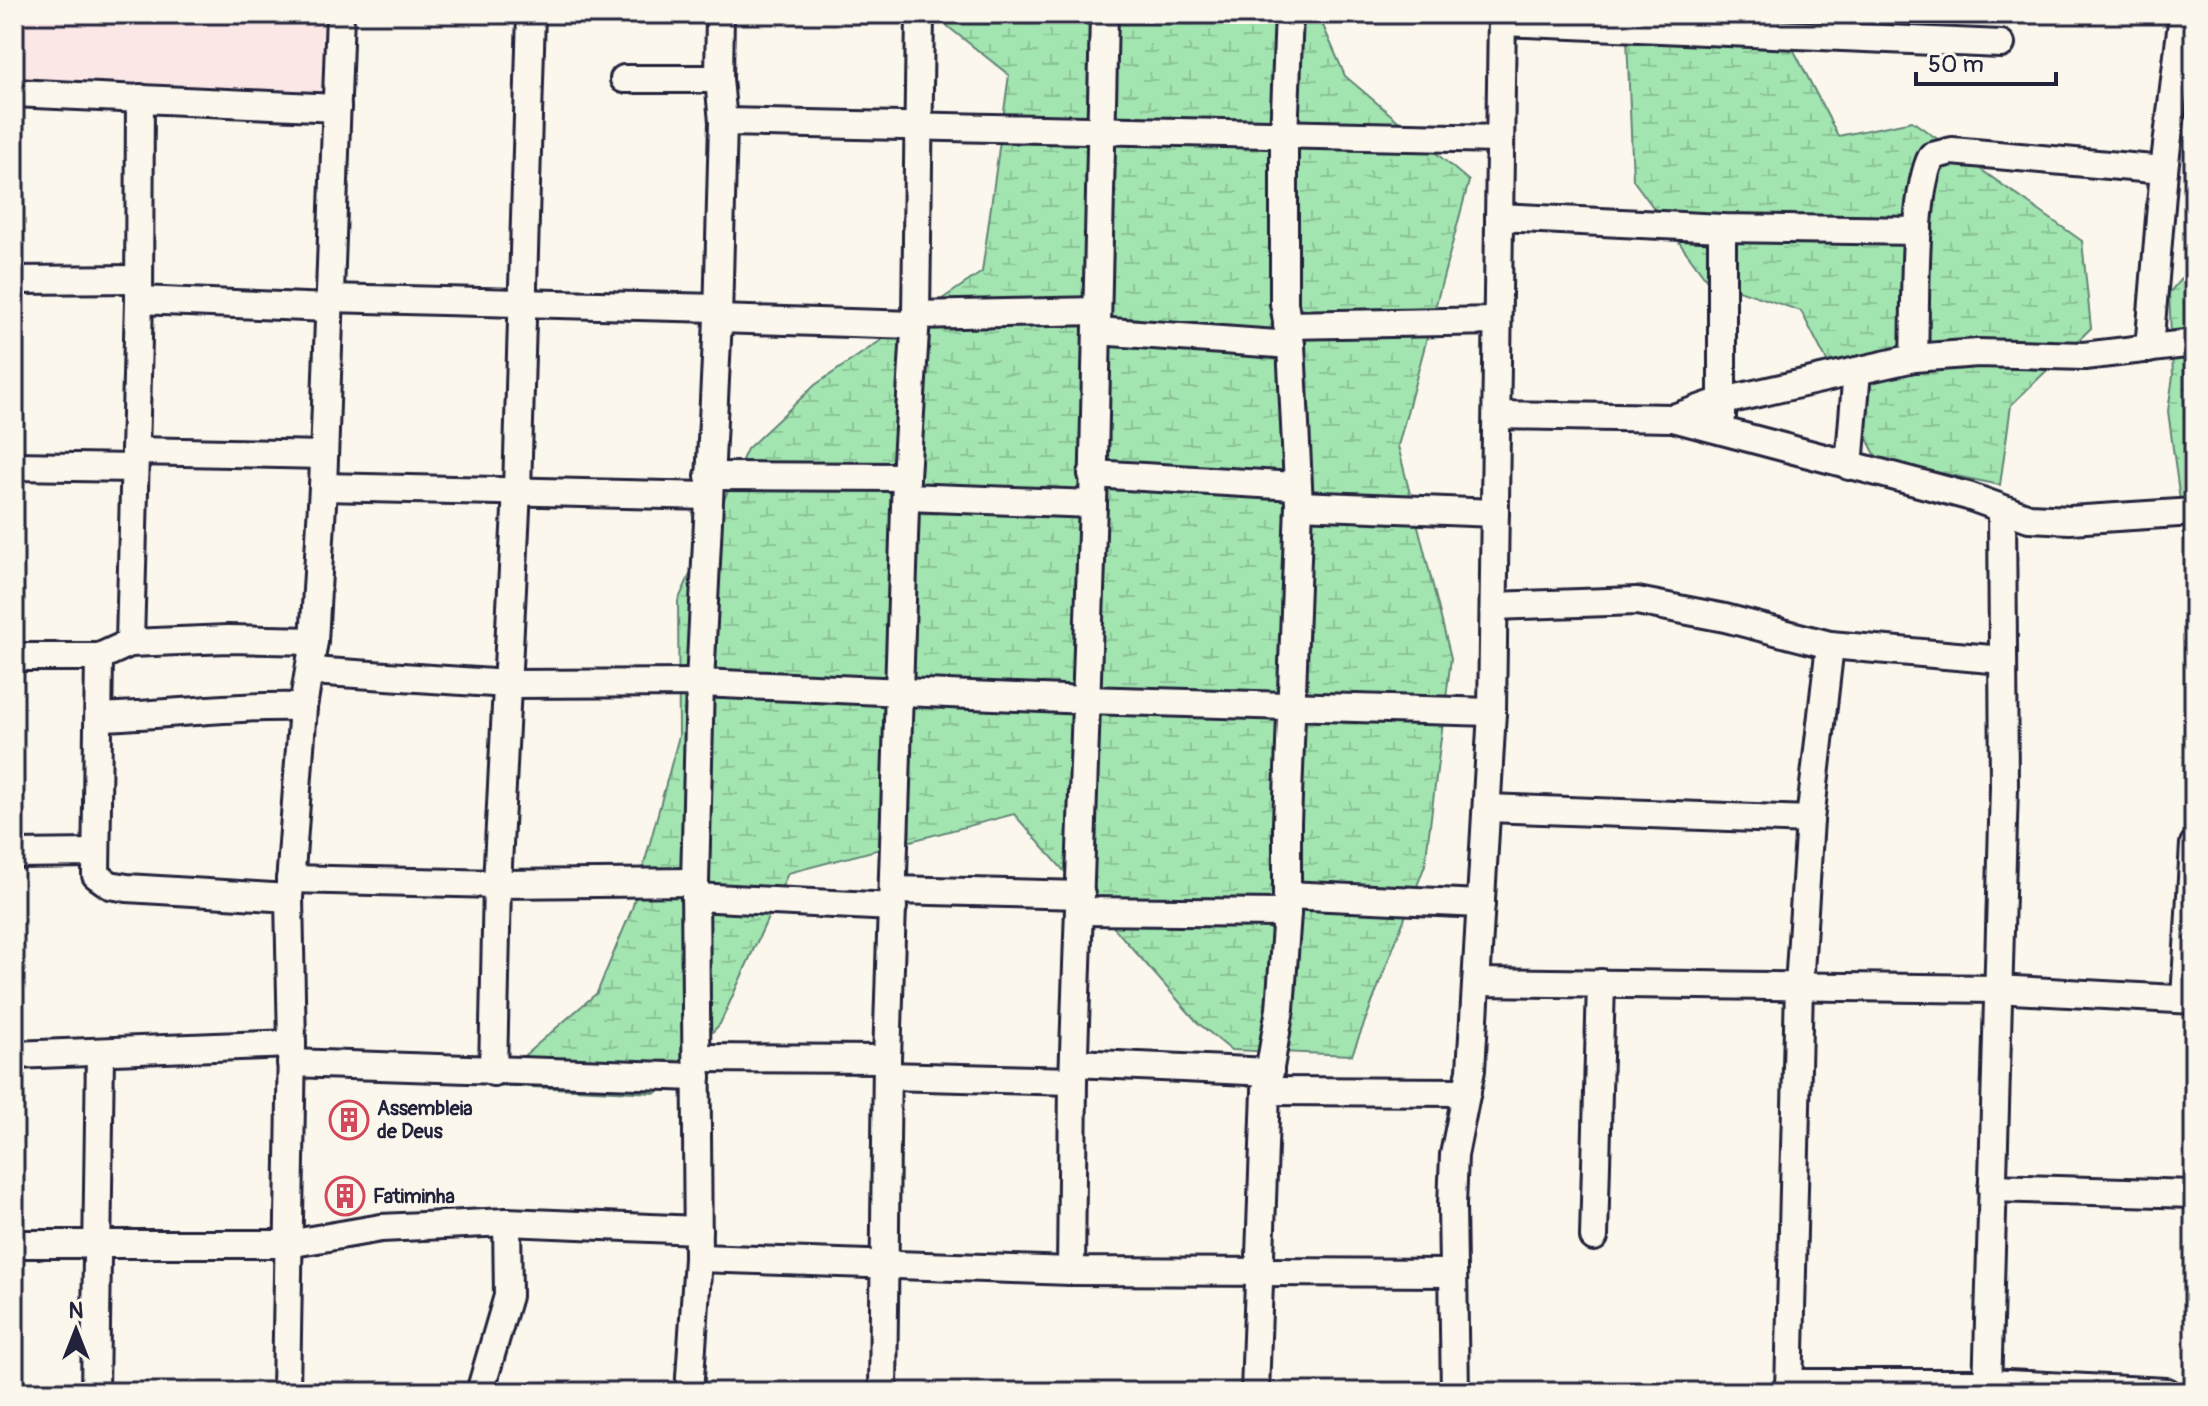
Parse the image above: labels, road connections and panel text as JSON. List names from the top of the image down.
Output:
{
  "places": {
    "building": ["Assembleia de Deus", "Fatiminha"]
  },
  "scale_bar": "50 m",
  "north": "top"
}
